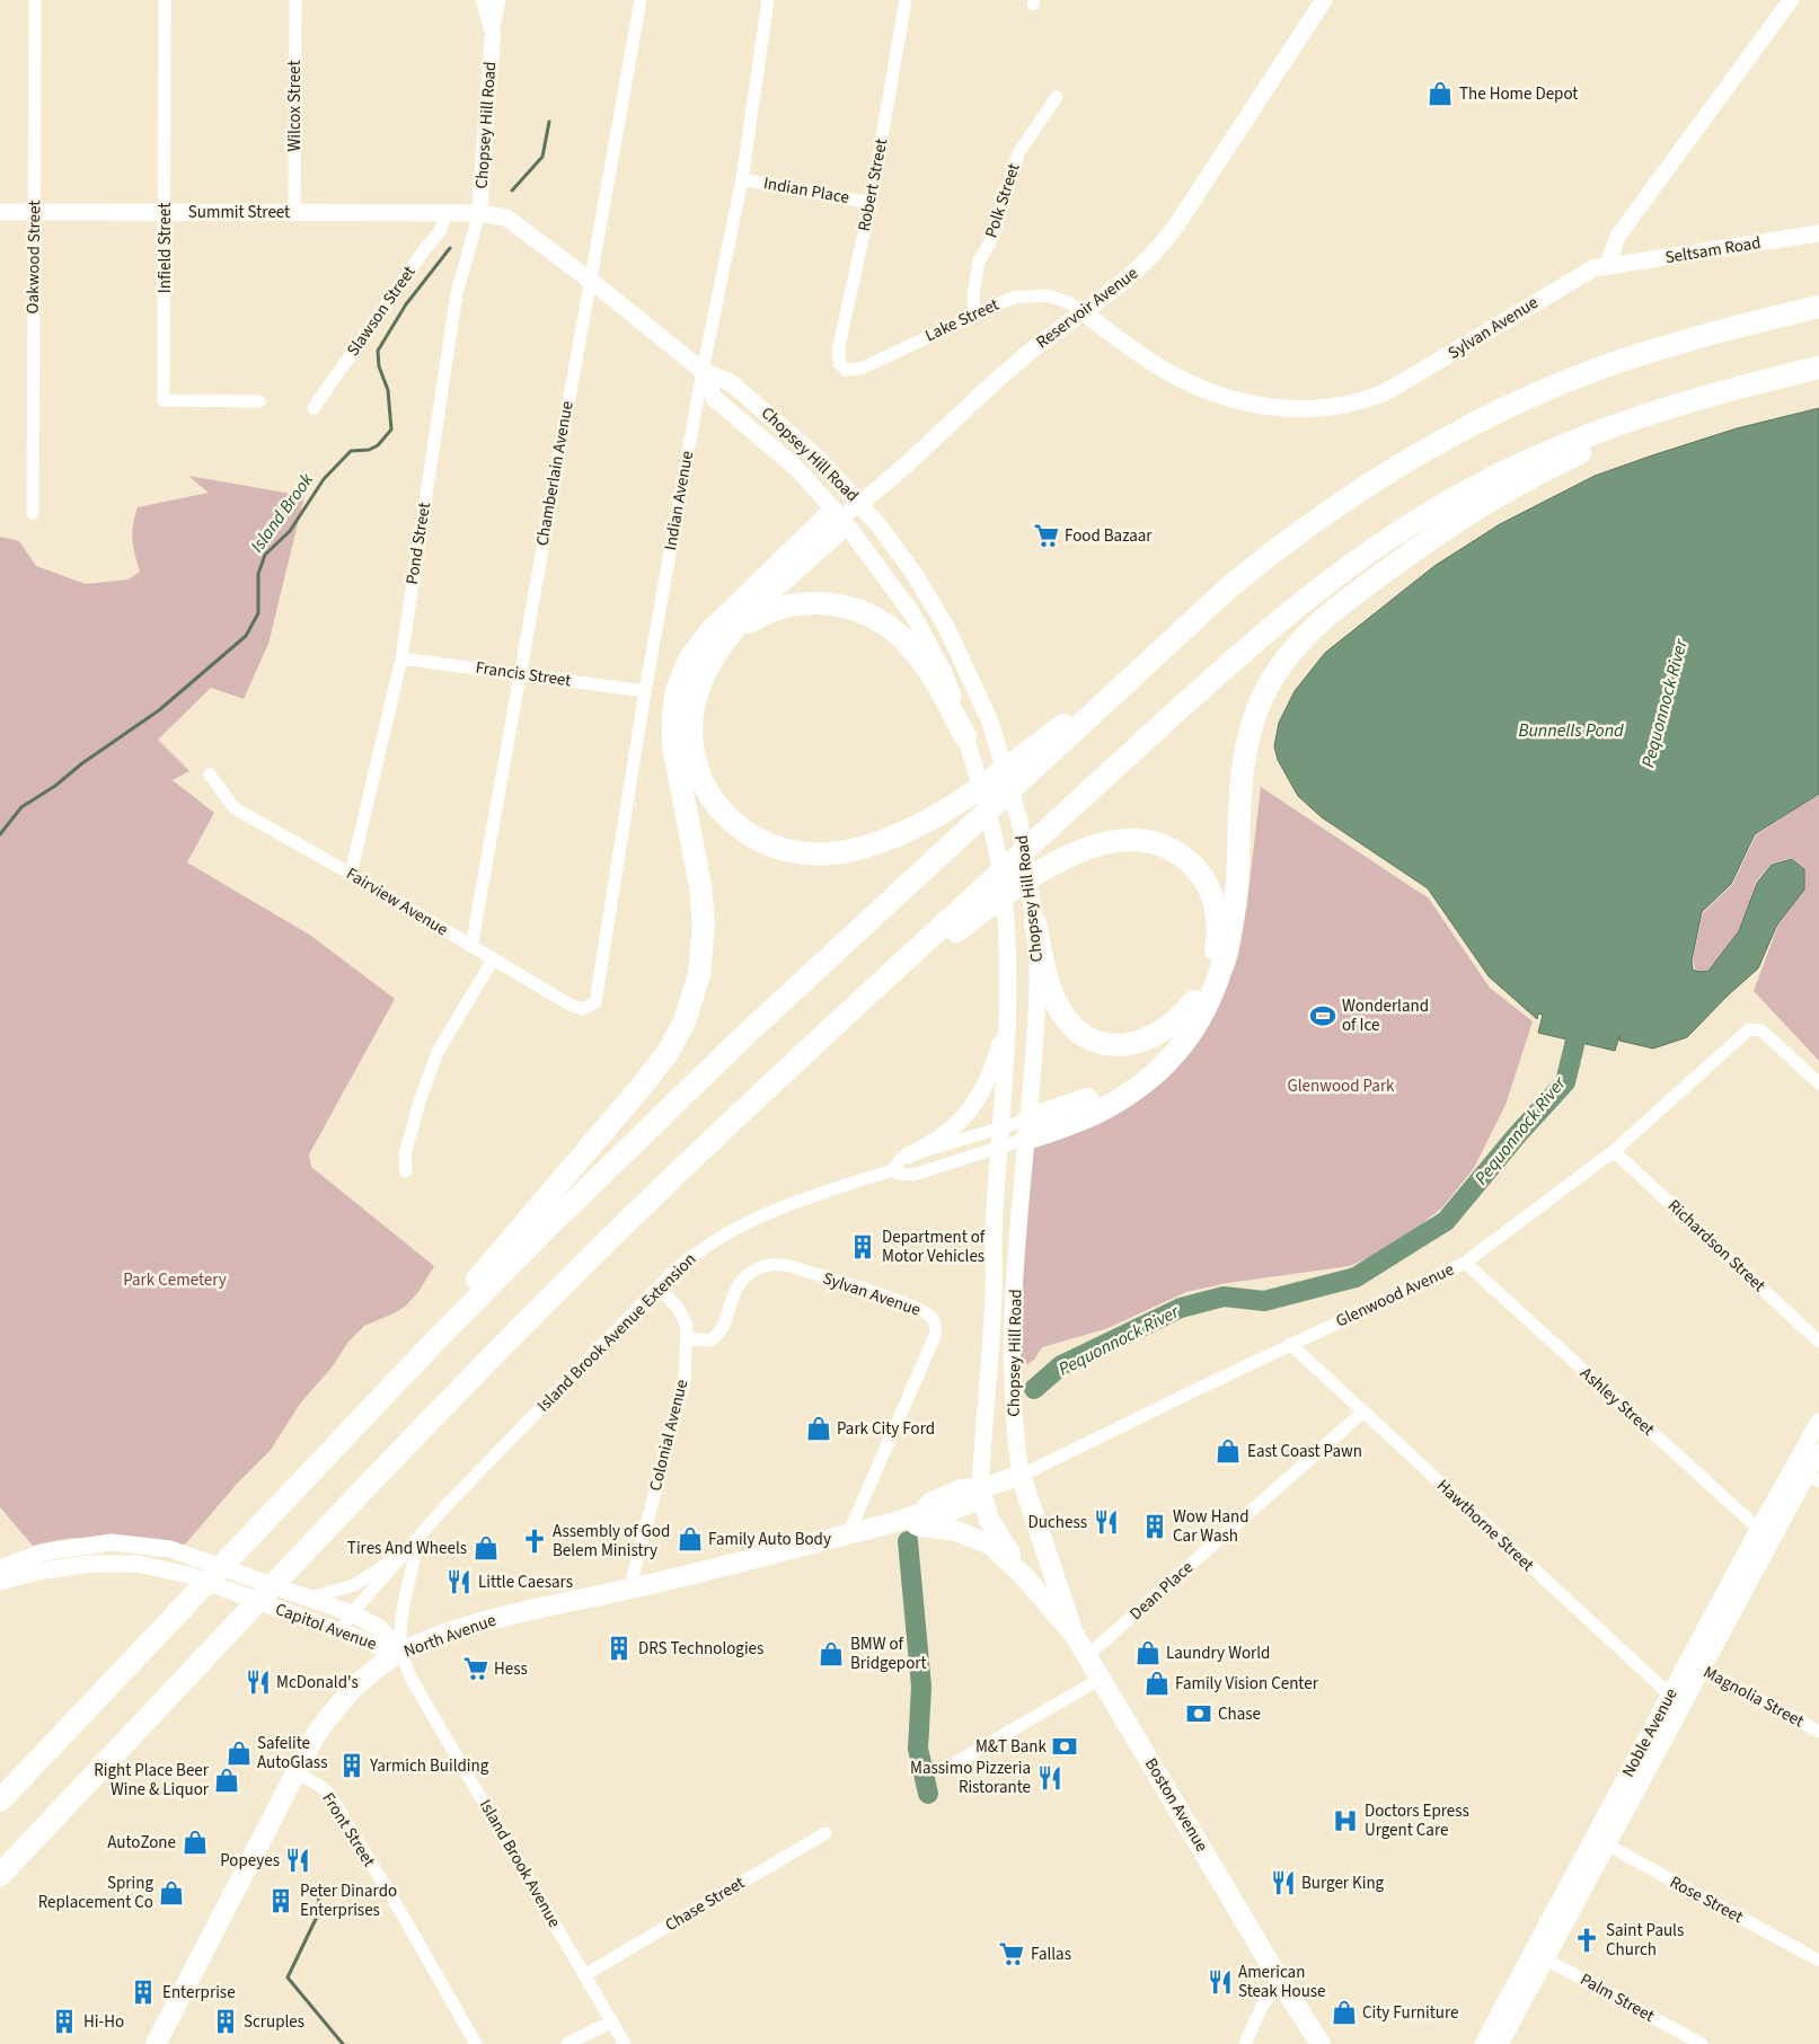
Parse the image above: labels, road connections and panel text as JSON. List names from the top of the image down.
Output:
{
  "streets": {
    "main road": [
      "Chopsey Hill Road",
      "Summit Street",
      "Seltsam Road",
      "Reservoir Avenue",
      "Sylvan Avenue",
      "Glenwood Avenue",
      "Capitol Avenue",
      "North Avenue",
      "Noble Avenue",
      "Boston Avenue"
    ],
    "street": [
      "Wilcox Street",
      "Robert Street",
      "Indian Place",
      "Polk Street",
      "Infield Street",
      "Oakwood Street",
      "Slawson Street",
      "Lake Street",
      "Chamberlain Avenue",
      "Indian Avenue",
      "Pond Street",
      "Francis Street",
      "Fairview Avenue",
      "Richardson Street",
      "Island Brook Avenue Extension",
      "Ashley Street",
      "Colonial Avenue",
      "Hawthorne Street",
      "Dean Place",
      "Magnolia Street",
      "Front Street",
      "Island Brook Avenue",
      "Rose Street",
      "Chase Street",
      "Palm Street"
    ]
  },
  "crossings": [
    ["Wilcox Street", "Summit Street"],
    ["Chopsey Hill Road", "Summit Street"],
    ["Chopsey Hill Road", "Reservoir Avenue"],
    ["Chopsey Hill Road", "Chamberlain Avenue"],
    ["Chopsey Hill Road", "Indian Avenue"],
    ["Chopsey Hill Road", "Pond Street"],
    ["Chopsey Hill Road", "Glenwood Avenue"],
    ["Chopsey Hill Road", "Island Brook Avenue Extension"],
    ["Chopsey Hill Road", "Boston Avenue"],
    ["Robert Street", "Indian Place"],
    ["Robert Street", "Lake Street"],
    ["Indian Place", "Indian Avenue"],
    ["Polk Street", "Lake Street"],
    ["Summit Street", "Infield Street"],
    ["Summit Street", "Oakwood Street"],
    ["Summit Street", "Slawson Street"],
    ["Summit Street", "Pond Street"],
    ["Seltsam Road", "Sylvan Avenue"],
    ["Reservoir Avenue", "Lake Street"],
    ["Reservoir Avenue", "Sylvan Avenue"],
    ["Lake Street", "Sylvan Avenue"],
    ["Sylvan Avenue", "Colonial Avenue"],
    ["Sylvan Avenue", "North Avenue"],
    ["Chamberlain Avenue", "Francis Street"],
    ["Chamberlain Avenue", "Fairview Avenue"],
    ["Indian Avenue", "Francis Street"],
    ["Indian Avenue", "Fairview Avenue"],
    ["Pond Street", "Francis Street"],
    ["Pond Street", "Fairview Avenue"],
    ["Richardson Street", "Glenwood Avenue"],
    ["Glenwood Avenue", "Ashley Street"],
    ["Glenwood Avenue", "Hawthorne Street"],
    ["Glenwood Avenue", "North Avenue"],
    ["Island Brook Avenue Extension", "Colonial Avenue"],
    ["Island Brook Avenue Extension", "Capitol Avenue"],
    ["Ashley Street", "Noble Avenue"],
    ["Colonial Avenue", "North Avenue"],
    ["Hawthorne Street", "Dean Place"],
    ["Hawthorne Street", "Noble Avenue"],
    ["Dean Place", "Boston Avenue"],
    ["Capitol Avenue", "North Avenue"],
    ["Capitol Avenue", "Island Brook Avenue"],
    ["North Avenue", "Front Street"],
    ["North Avenue", "Island Brook Avenue"],
    ["Magnolia Street", "Noble Avenue"],
    ["Noble Avenue", "Rose Street"],
    ["Noble Avenue", "Palm Street"],
    ["Island Brook Avenue", "Chase Street"]
  ],
  "water": ["Island Brook", "Pequonnock River", "Bunnells Pond"],
  "parks": ["Glenwood Park", "Park Cemetery"],
  "places": {
    "shop": [
      "The Home Depot",
      "Park City Ford",
      "East Coast Pawn",
      "Family Auto Body",
      "Tires And Wheels",
      "Laundry World",
      "BMW of Bridgeport",
      "Family Vision Center",
      "Safelite AutoGlass",
      "Right Place Beer Wine & Liquor",
      "AutoZone",
      "Spring Replacement Co",
      "City Furniture"
    ],
    "supermarket": ["Food Bazaar", "Hess", "Fallas"],
    "sports": ["Wonderland of Ice"],
    "building": [
      "Department of Motor Vehicles",
      "Wow Hand Car Wash",
      "DRS Technologies",
      "Yarmich Building",
      "Peter Dinardo Enterprises",
      "Enterprise",
      "Hi-Ho",
      "Scruples"
    ],
    "restaurant": [
      "Duchess",
      "Little Caesars",
      "McDonald's",
      "Massimo Pizzeria Ristorante",
      "Popeyes",
      "Burger King",
      "American Steak House"
    ],
    "church": ["Assembly of God Belem Ministry", "Saint Pauls Church"],
    "bank": ["Chase", "M&T Bank"],
    "hospital": ["Doctors Epress Urgent Care"]
  }
}
